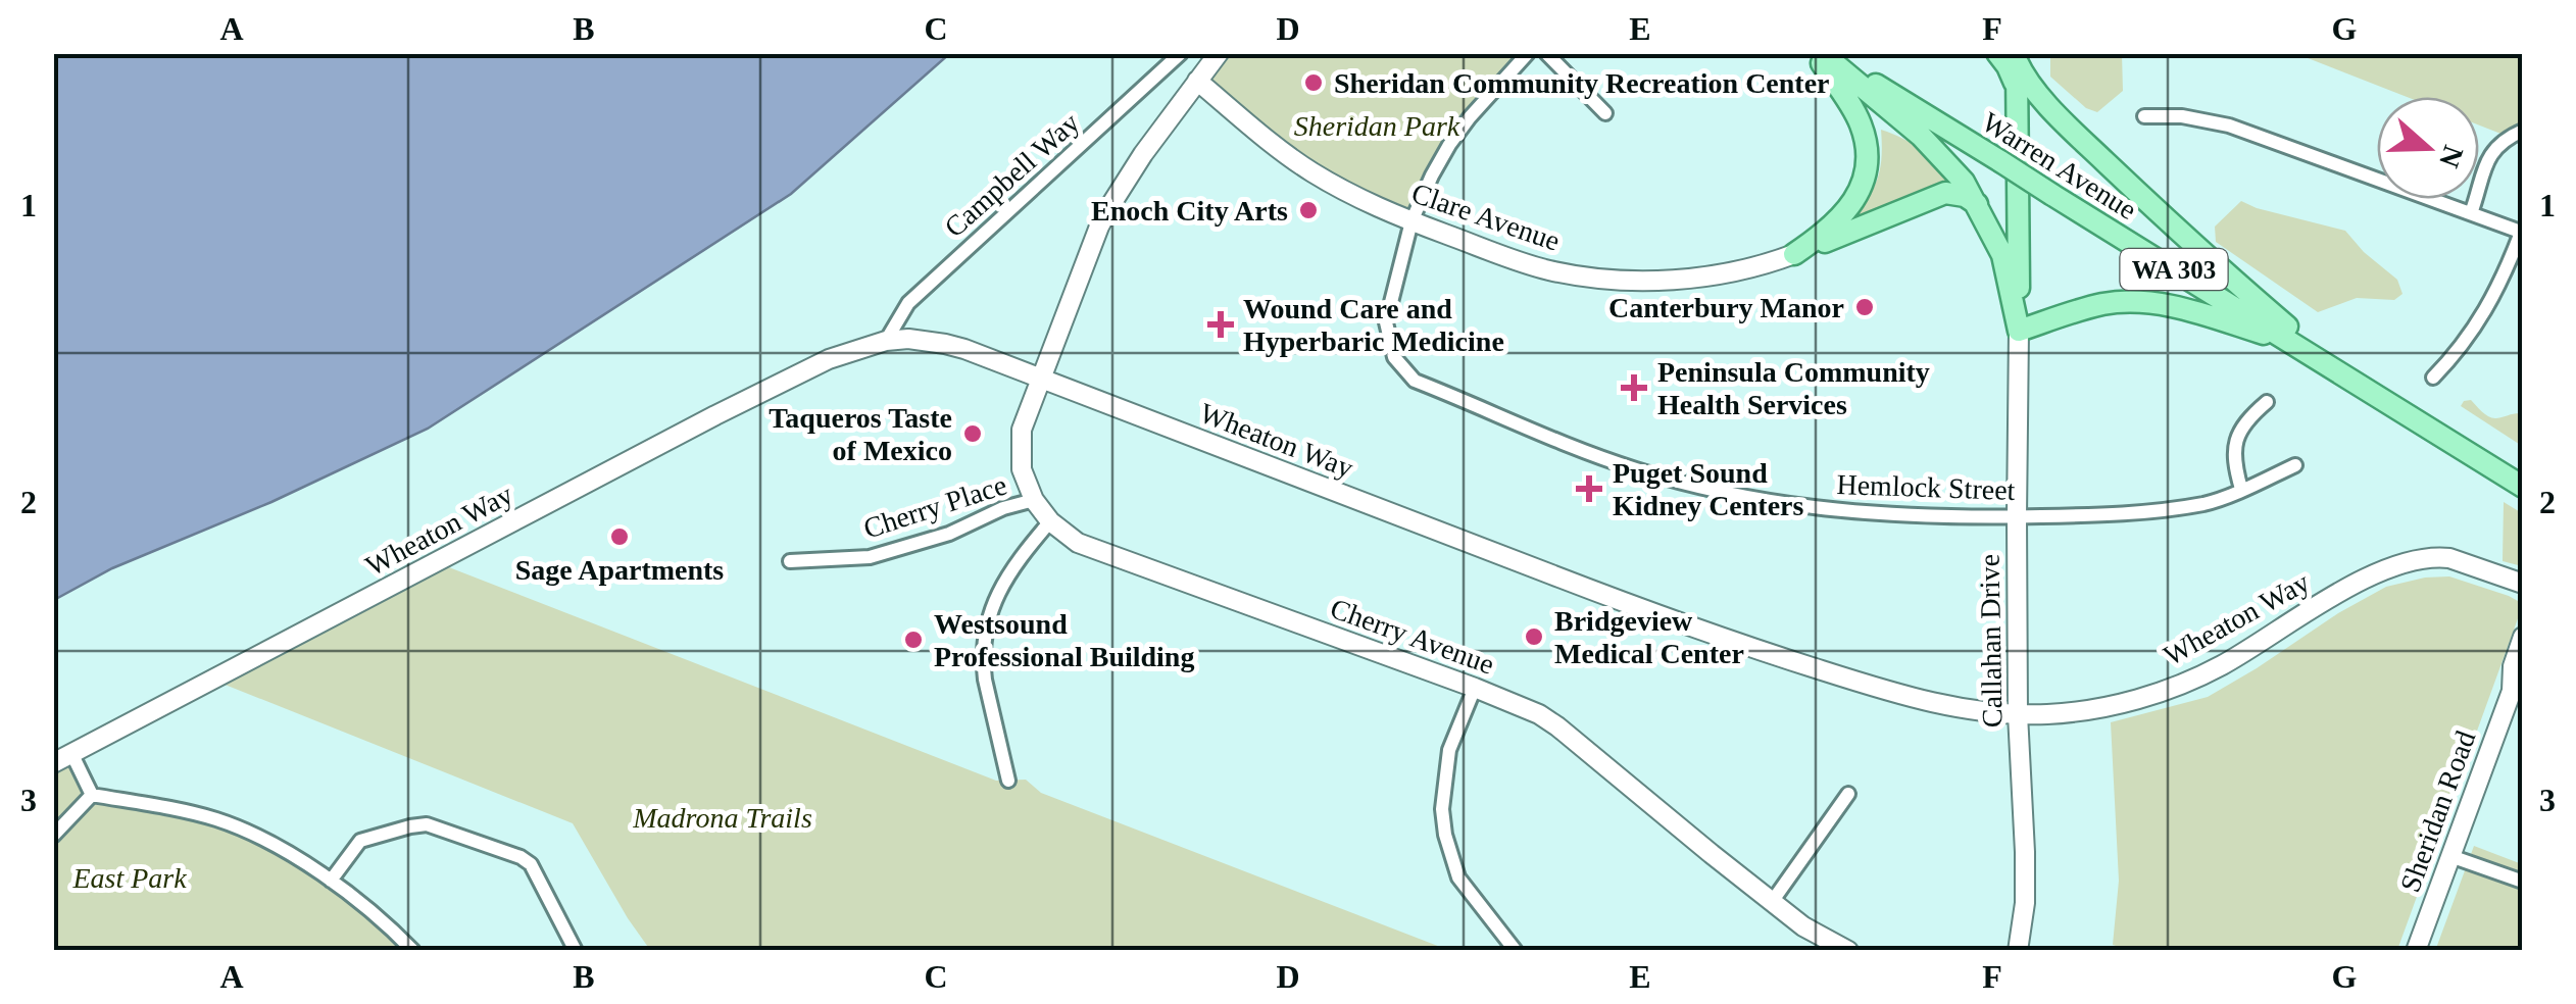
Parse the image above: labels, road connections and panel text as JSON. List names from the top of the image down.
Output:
{
  "streets": {
    "main road": [
      "Warren Avenue",
      "Clare Avenue",
      "WA 303",
      "Wheaton Way",
      "Cherry Avenue",
      "Callahan Drive",
      "Sheridan Road"
    ],
    "street": ["Campbell Way", "Hemlock Street", "Cherry Place"]
  },
  "crossings": [
    ["Campbell Way", "Wheaton Way"],
    ["Clare Avenue", "Hemlock Street"],
    ["Clare Avenue", "Cherry Avenue"],
    ["Wheaton Way", "Cherry Avenue"],
    ["Wheaton Way", "Callahan Drive"],
    ["Hemlock Street", "Callahan Drive"],
    ["Cherry Place", "Cherry Avenue"]
  ],
  "parks": ["Sheridan Park", "Madrona Trails", "East Park"],
  "places": {
    "other": [
      "Sheridan Community Recreation Center",
      "Enoch City Arts",
      "Canterbury Manor",
      "Taqueros Taste of Mexico",
      "Sage Apartments",
      "Bridgeview Medical Center",
      "Westsound Professional Building"
    ],
    "health": ["Wound Care and Hyperbaric Medicine", "Peninsula Community Health Services", "Puget Sound Kidney Centers"]
  },
  "north": "right",
  "grid": {
    "columns": [
      "A",
      "B",
      "C",
      "D",
      "E",
      "F",
      "G"
    ],
    "rows": ["1", "2", "3"]
  }
}
